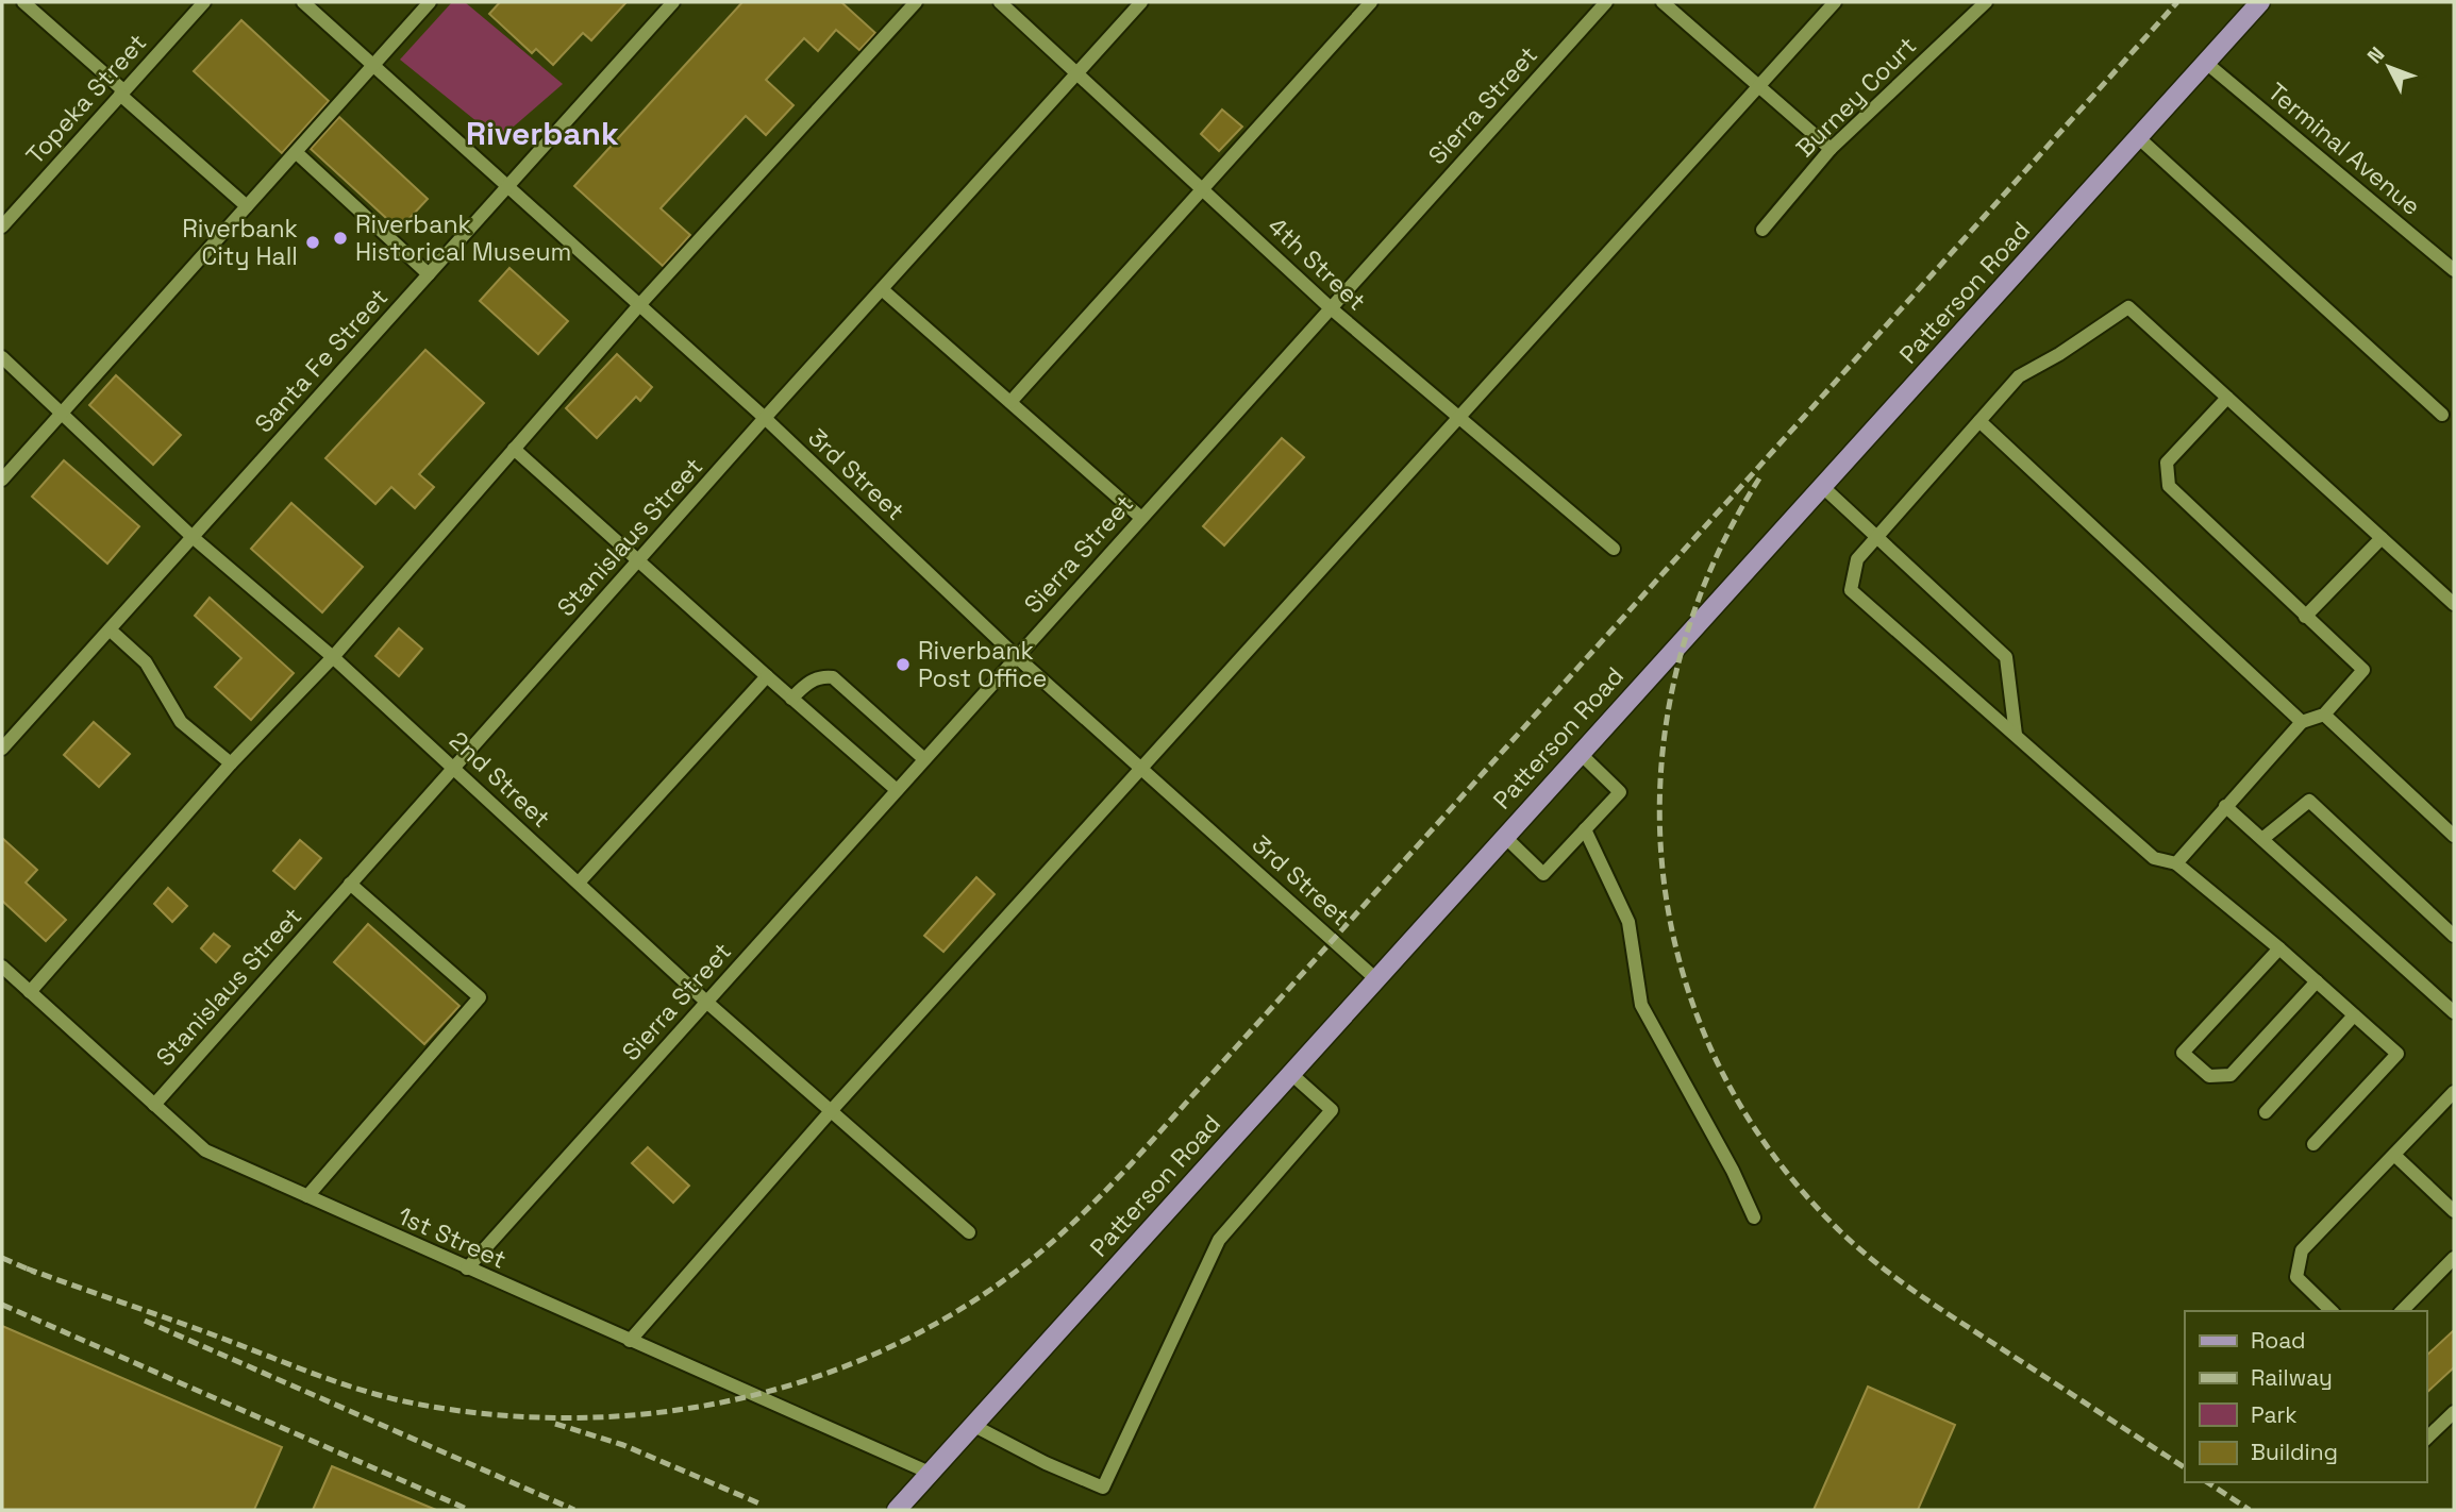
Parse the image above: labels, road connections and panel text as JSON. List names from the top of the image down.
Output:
{
  "streets": {
    "main road": ["Patterson Road"],
    "street": [
      "Burney Court",
      "Topeka Street",
      "Sierra Street",
      "Terminal Avenue",
      "4th Street",
      "Santa Fe Street",
      "3rd Street",
      "Stanislaus Street",
      "2nd Street",
      "1st Street"
    ]
  },
  "crossings": [
    ["Sierra Street", "4th Street"],
    ["Sierra Street", "3rd Street"],
    ["Sierra Street", "2nd Street"],
    ["Sierra Street", "1st Street"],
    ["Terminal Avenue", "Patterson Road"],
    ["4th Street", "Stanislaus Street"],
    ["Patterson Road", "3rd Street"],
    ["Patterson Road", "1st Street"],
    ["Santa Fe Street", "3rd Street"],
    ["Santa Fe Street", "2nd Street"],
    ["3rd Street", "Stanislaus Street"],
    ["Stanislaus Street", "2nd Street"],
    ["Stanislaus Street", "1st Street"]
  ],
  "districts": ["Riverbank"],
  "places": ["Riverbank Historical Museum", "Riverbank City Hall", "Riverbank Post Office"],
  "legend": [
    "Road",
    "Railway",
    "Park",
    "Building"
  ],
  "north": "top left"
}
